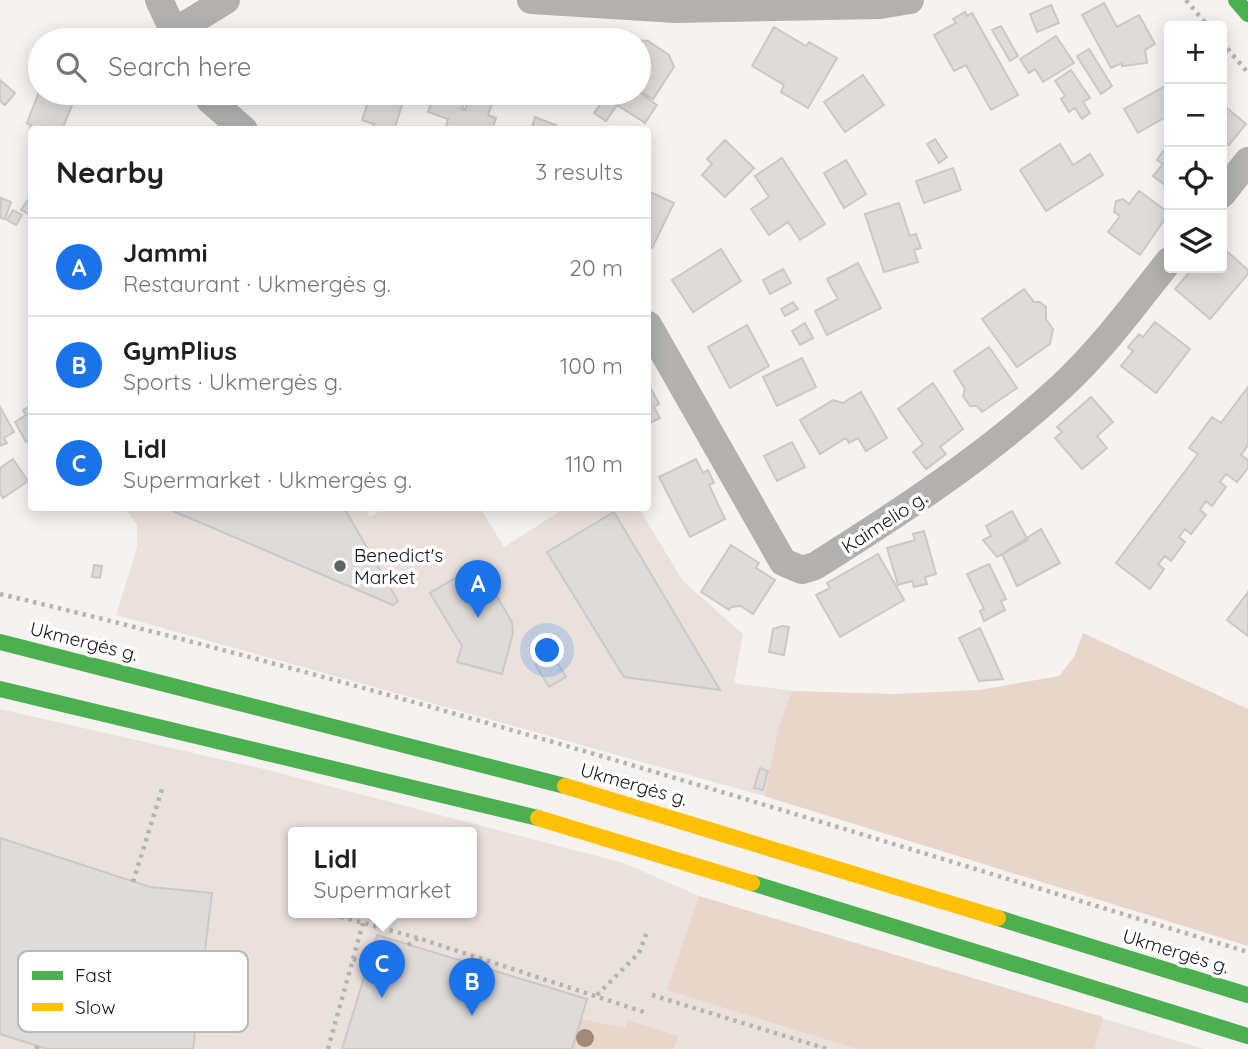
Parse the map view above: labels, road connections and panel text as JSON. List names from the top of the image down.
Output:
{
  "streets": {
    "main road": ["Ukmergės g."],
    "street": ["Kaimelio g."]
  },
  "places": ["Benedict's Market"],
  "legend": ["Fast", "Slow"],
  "page": {
    "map_buttons": ["+", "−"],
    "search": "Search here",
    "heading": ["Nearby", "3 results"],
    "list": [
      {
        "mark": "A",
        "name": "Jammi",
        "note": "Restaurant · Ukmergės g.",
        "value": "20 m"
      },
      {
        "mark": "B",
        "name": "GymPlius",
        "note": "Sports · Ukmergės g.",
        "value": "100 m"
      },
      {
        "mark": "C",
        "name": "Lidl",
        "note": "Supermarket · Ukmergės g.",
        "value": "110 m"
      }
    ],
    "pins": ["A", "C", "B"],
    "popup": ["Lidl", "Supermarket"]
  }
}
